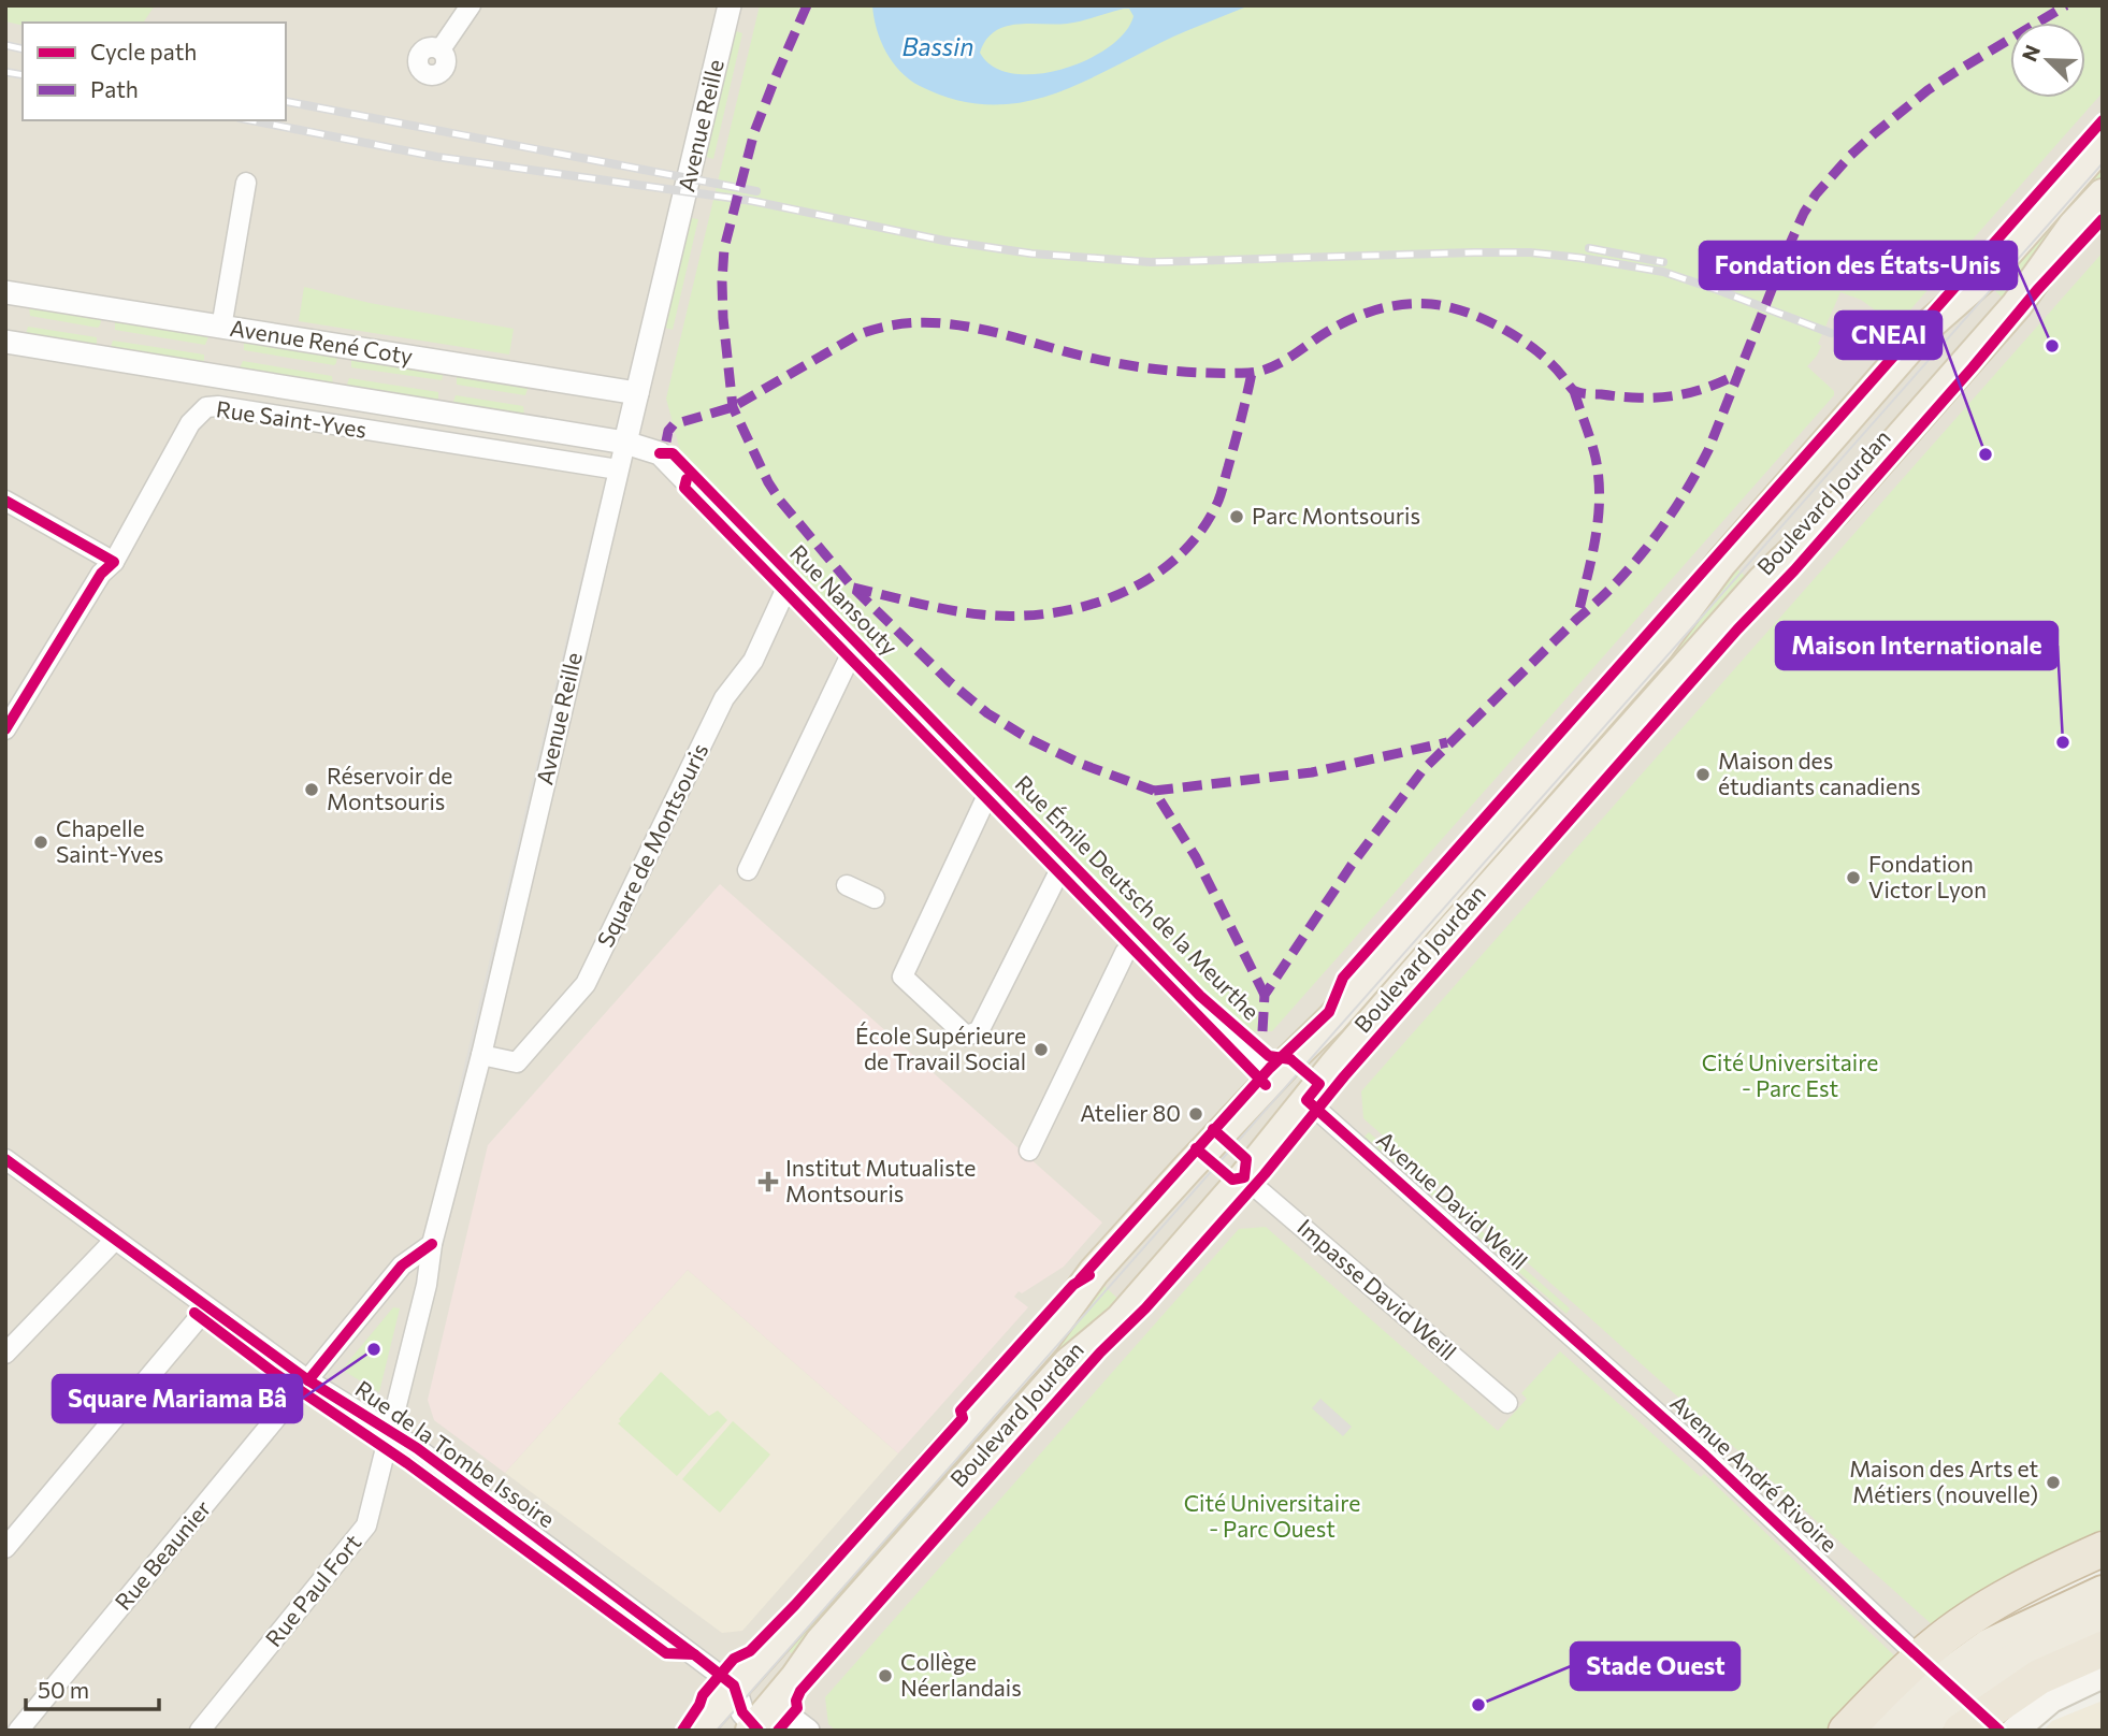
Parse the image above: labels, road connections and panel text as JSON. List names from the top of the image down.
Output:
{
  "streets": {
    "main road": ["Boulevard Jourdan"],
    "street": [
      "Avenue Reille",
      "Avenue René Coty",
      "Rue Saint-Yves",
      "Rue Nansouty",
      "Square de Montsouris",
      "Rue Émile Deutsch de la Meurthe",
      "Avenue David Weill",
      "Impasse David Weill",
      "Rue de la Tombe Issoire",
      "Avenue André Rivoire",
      "Rue Beaunier",
      "Rue Paul Fort"
    ]
  },
  "crossings": [
    ["Avenue Reille", "Avenue René Coty"],
    ["Avenue Reille", "Rue Saint-Yves"],
    ["Avenue Reille", "Rue Nansouty"],
    ["Avenue Reille", "Square de Montsouris"],
    ["Avenue Reille", "Rue de la Tombe Issoire"],
    ["Avenue Reille", "Rue Beaunier"],
    ["Avenue Reille", "Rue Paul Fort"],
    ["Boulevard Jourdan", "Rue Émile Deutsch de la Meurthe"],
    ["Boulevard Jourdan", "Avenue David Weill"],
    ["Boulevard Jourdan", "Impasse David Weill"],
    ["Boulevard Jourdan", "Rue de la Tombe Issoire"],
    ["Rue Nansouty", "Square de Montsouris"],
    ["Rue Nansouty", "Rue Émile Deutsch de la Meurthe"],
    ["Avenue David Weill", "Avenue André Rivoire"],
    ["Rue de la Tombe Issoire", "Rue Beaunier"],
    ["Rue de la Tombe Issoire", "Rue Paul Fort"]
  ],
  "water": ["Bassin"],
  "parks": ["Cité Universitaire - Parc Est", "Cité Universitaire - Parc Ouest"],
  "places": {
    "other": [
      "Fondation des États-Unis",
      "CNEAI",
      "Parc Montsouris",
      "Maison Internationale",
      "Maison des étudiants canadiens",
      "Réservoir de Montsouris",
      "Chapelle Saint-Yves",
      "Fondation Victor Lyon",
      "École Supérieure de Travail Social",
      "Atelier 80",
      "Square Mariama Bâ",
      "Maison des Arts et Métiers (nouvelle)",
      "Collège Néerlandais",
      "Stade Ouest"
    ],
    "health": ["Institut Mutualiste Montsouris"]
  },
  "legend": ["Cycle path", "Path"],
  "scale_bar": "50 m",
  "north": "top left"
}
